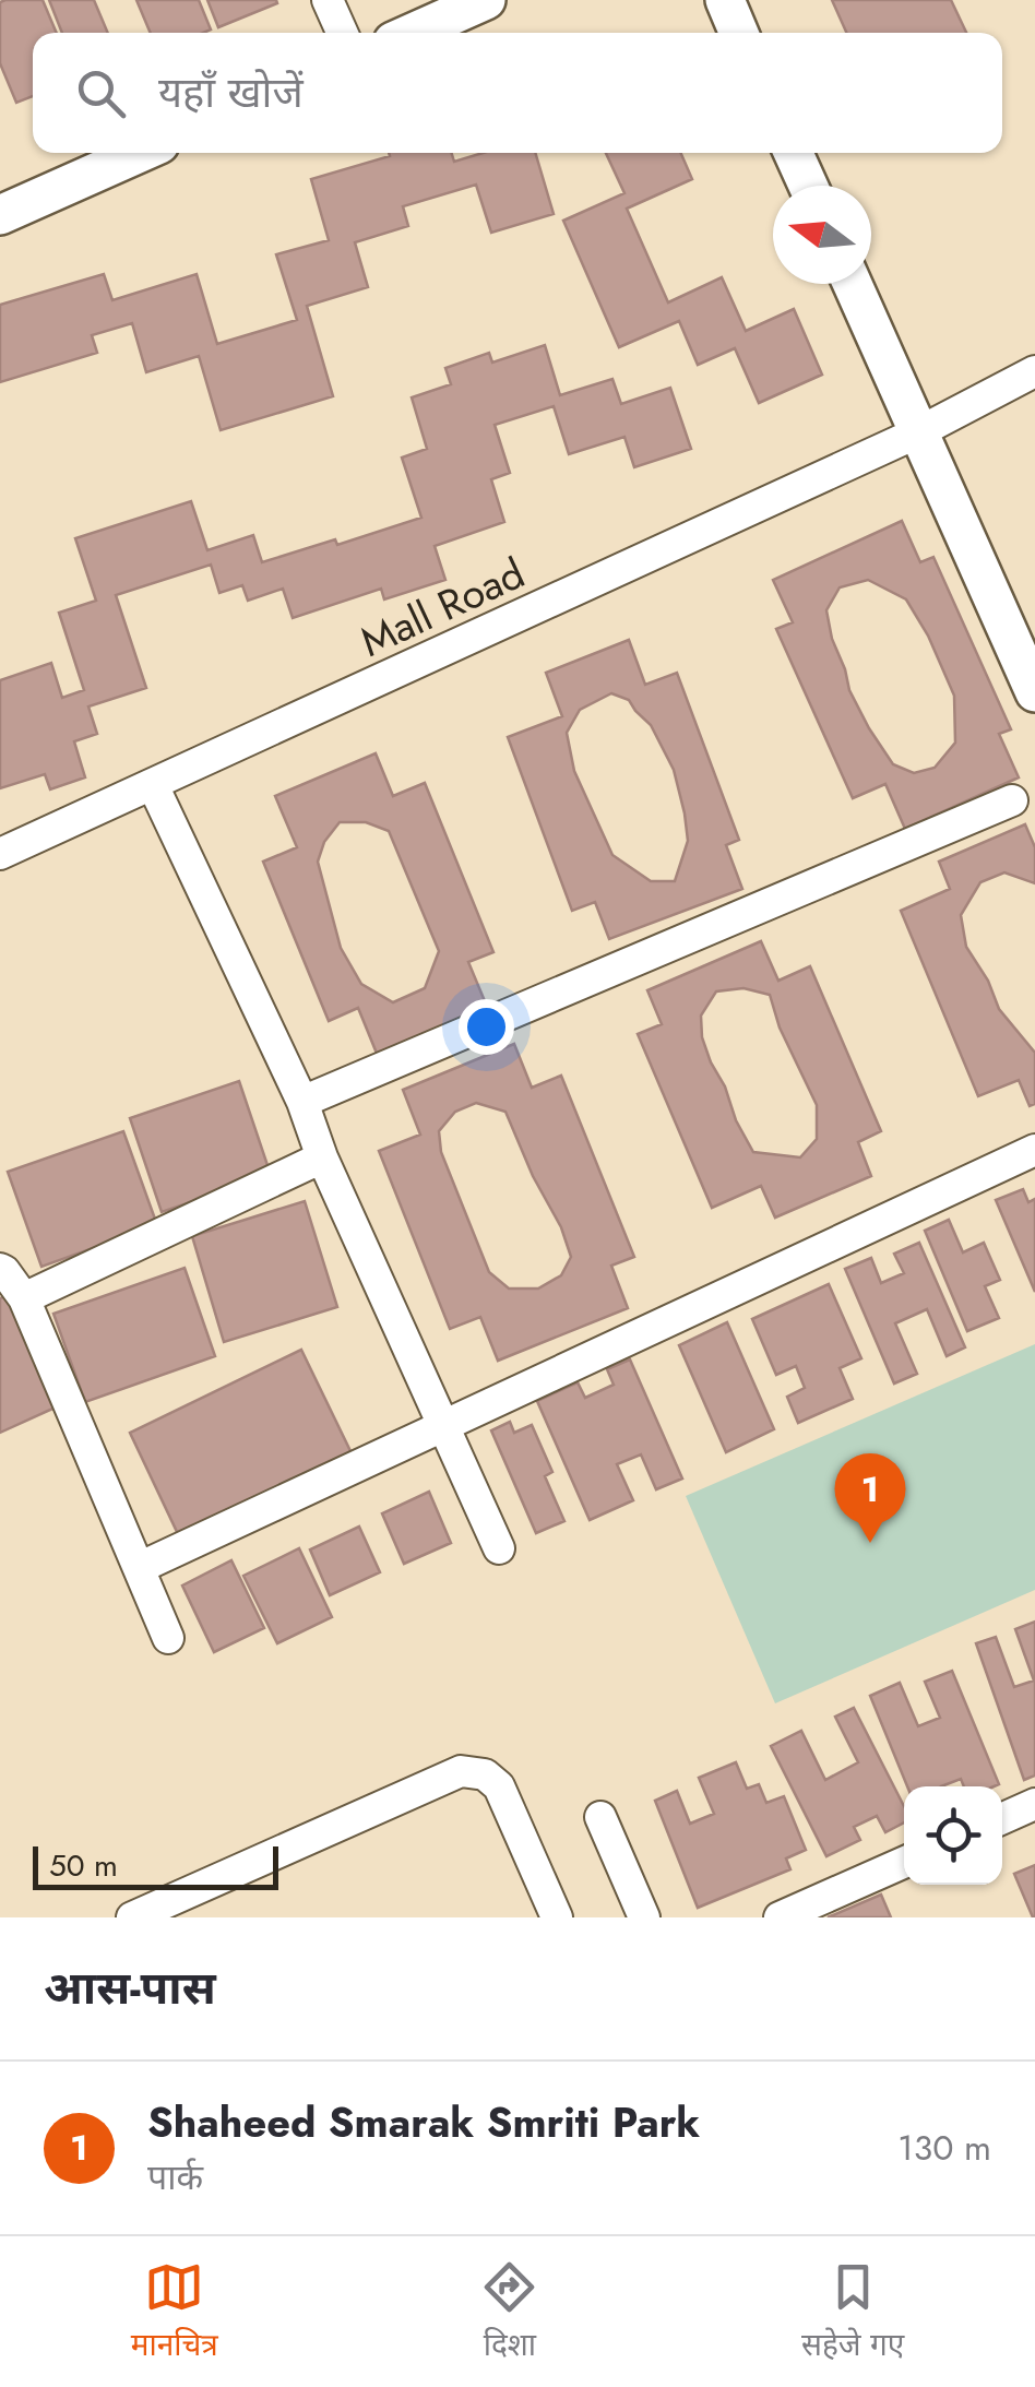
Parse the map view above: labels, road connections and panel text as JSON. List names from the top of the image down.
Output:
{
  "streets": {
    "street": ["Mall Road"]
  },
  "scale_bar": "50 m",
  "north": "left",
  "page": {
    "search": "यहाँ खोजें",
    "pins": "1",
    "scale": "50 m",
    "heading": "आस-पास",
    "list": [
      {
        "mark": "1",
        "name": "Shaheed Smarak Smriti Park",
        "note": "पार्क",
        "value": "130 m"
      }
    ],
    "nav": ["मानचित्र", "दिशा", "सहेजे गए"]
  }
}
